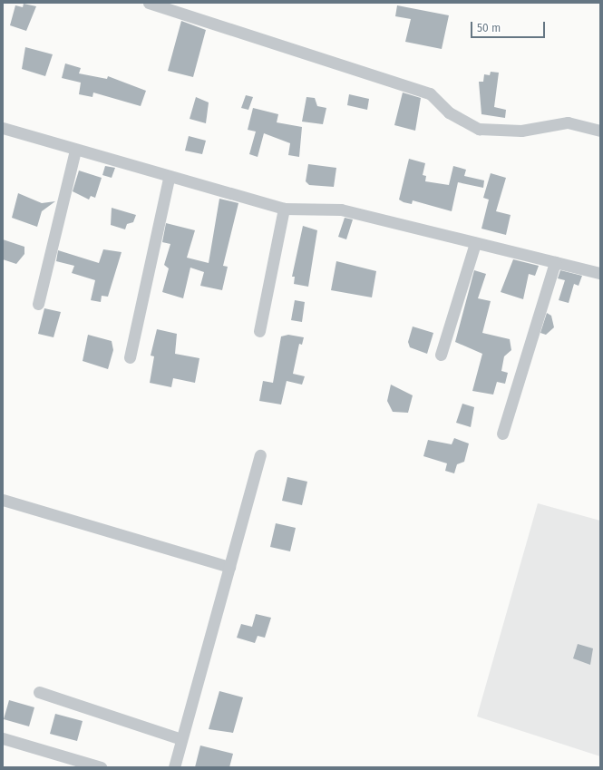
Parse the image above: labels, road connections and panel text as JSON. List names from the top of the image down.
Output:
{
  "scale_bar": "50 m"
}
